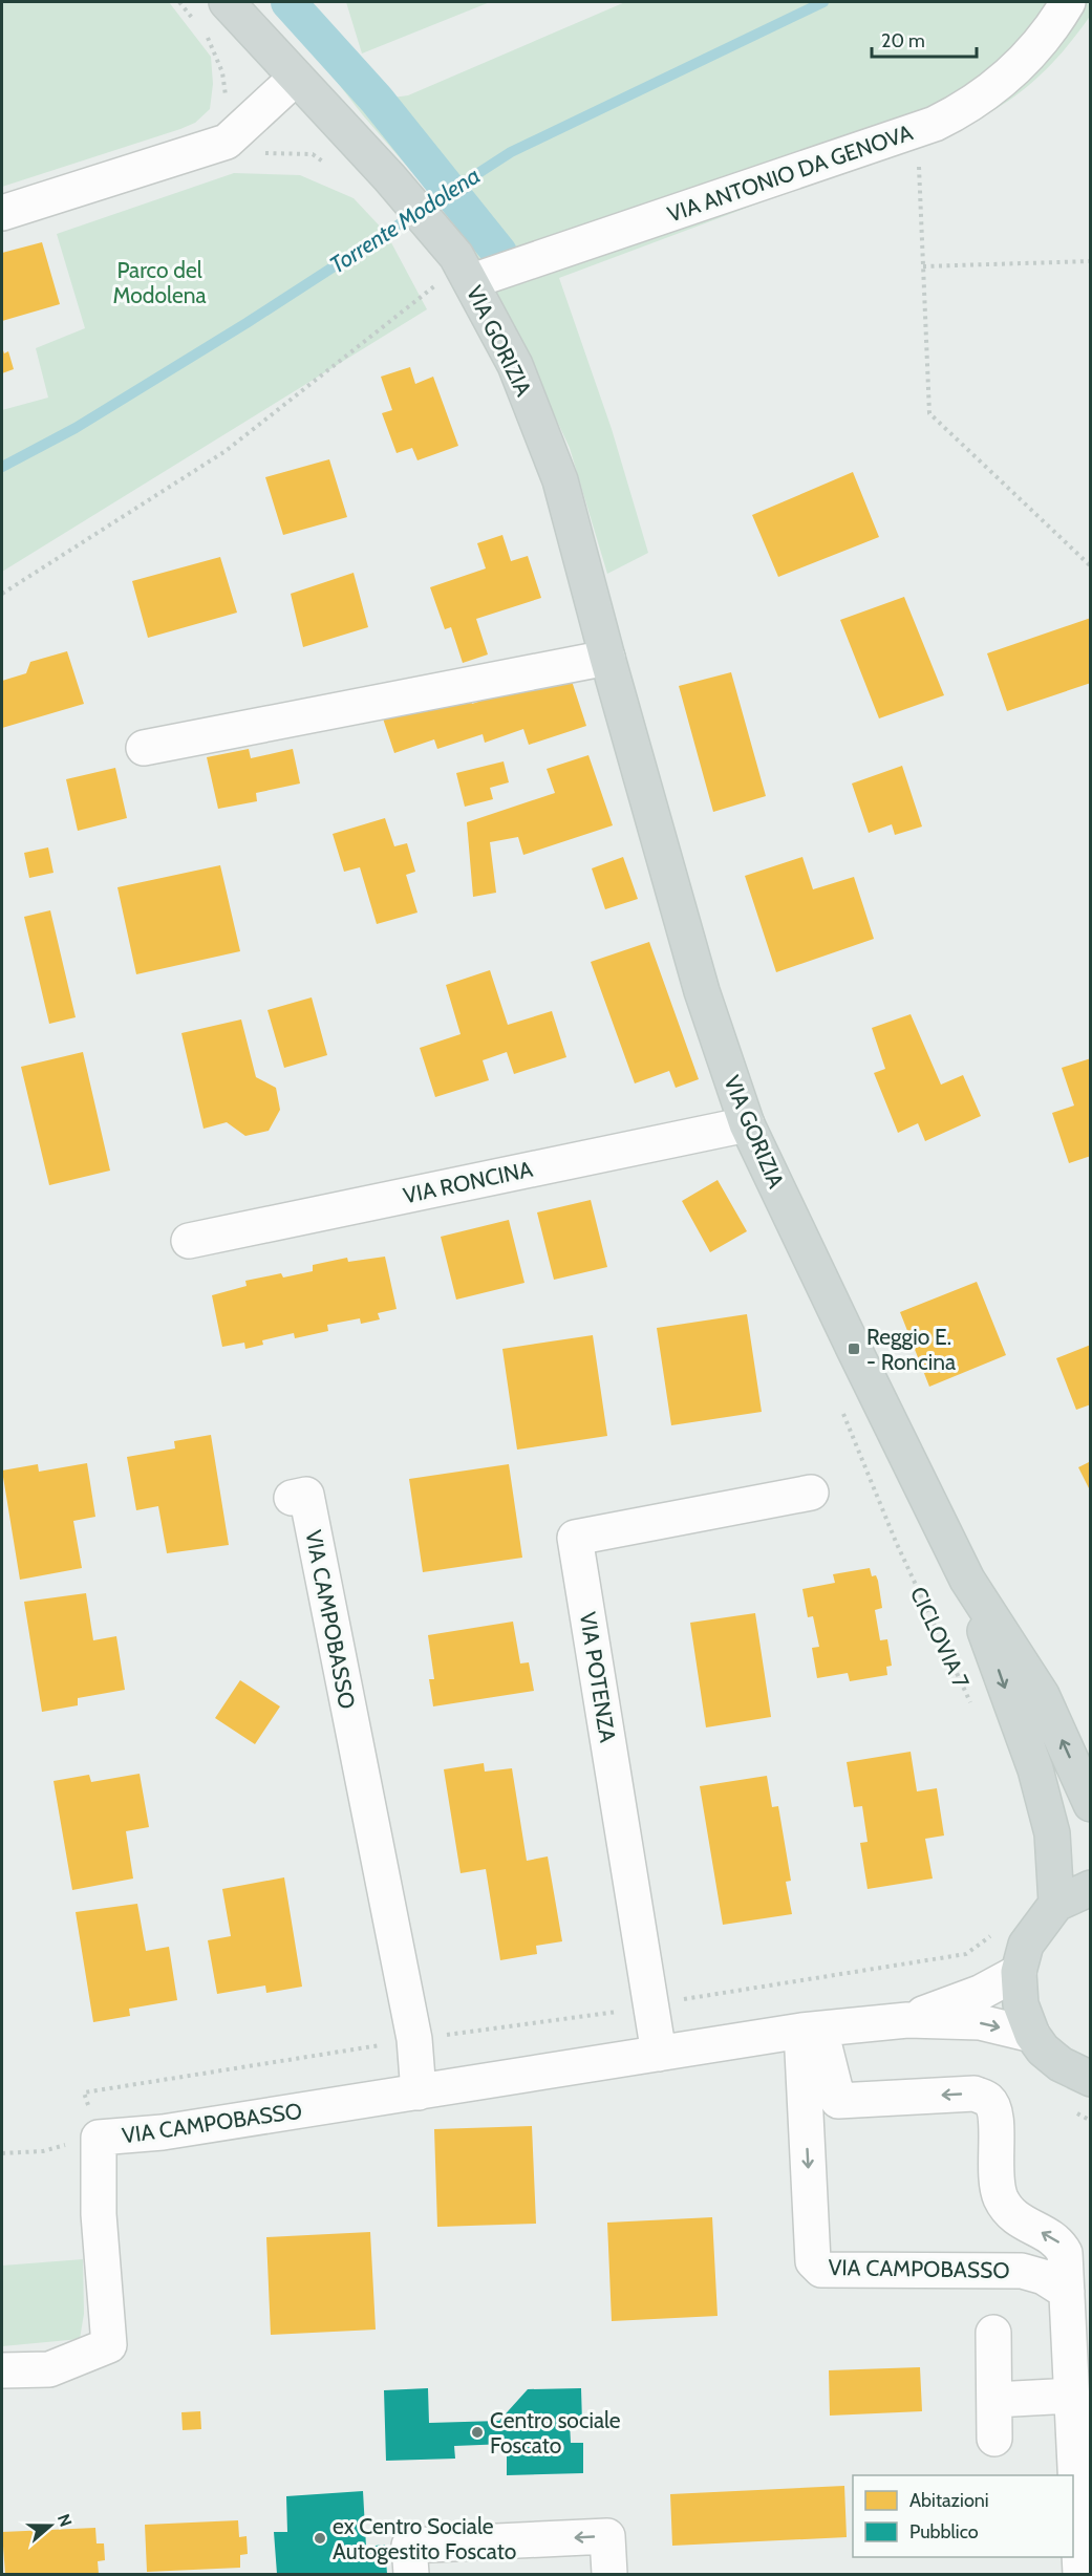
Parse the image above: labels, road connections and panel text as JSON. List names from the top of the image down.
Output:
{
  "streets": {
    "main road": ["VIA GORIZIA"],
    "street": [
      "VIA ANTONIO DA GENOVA",
      "VIA RONCINA",
      "VIA CAMPOBASSO",
      "VIA POTENZA"
    ],
    "path": ["CICLOVIA 7"]
  },
  "crossings": [
    ["VIA ANTONIO DA GENOVA", "VIA GORIZIA"],
    ["VIA GORIZIA", "VIA RONCINA"],
    ["VIA CAMPOBASSO", "VIA POTENZA"]
  ],
  "water": ["Torrente Modolena"],
  "parks": ["Parco del Modolena"],
  "places": {
    "transit": ["Reggio E. - Roncina"],
    "other": ["Centro sociale Foscato", "ex Centro Sociale Autogestito Foscato"]
  },
  "legend": ["Abitazioni", "Pubblico"],
  "scale_bar": "20 m",
  "north": "right"
}
